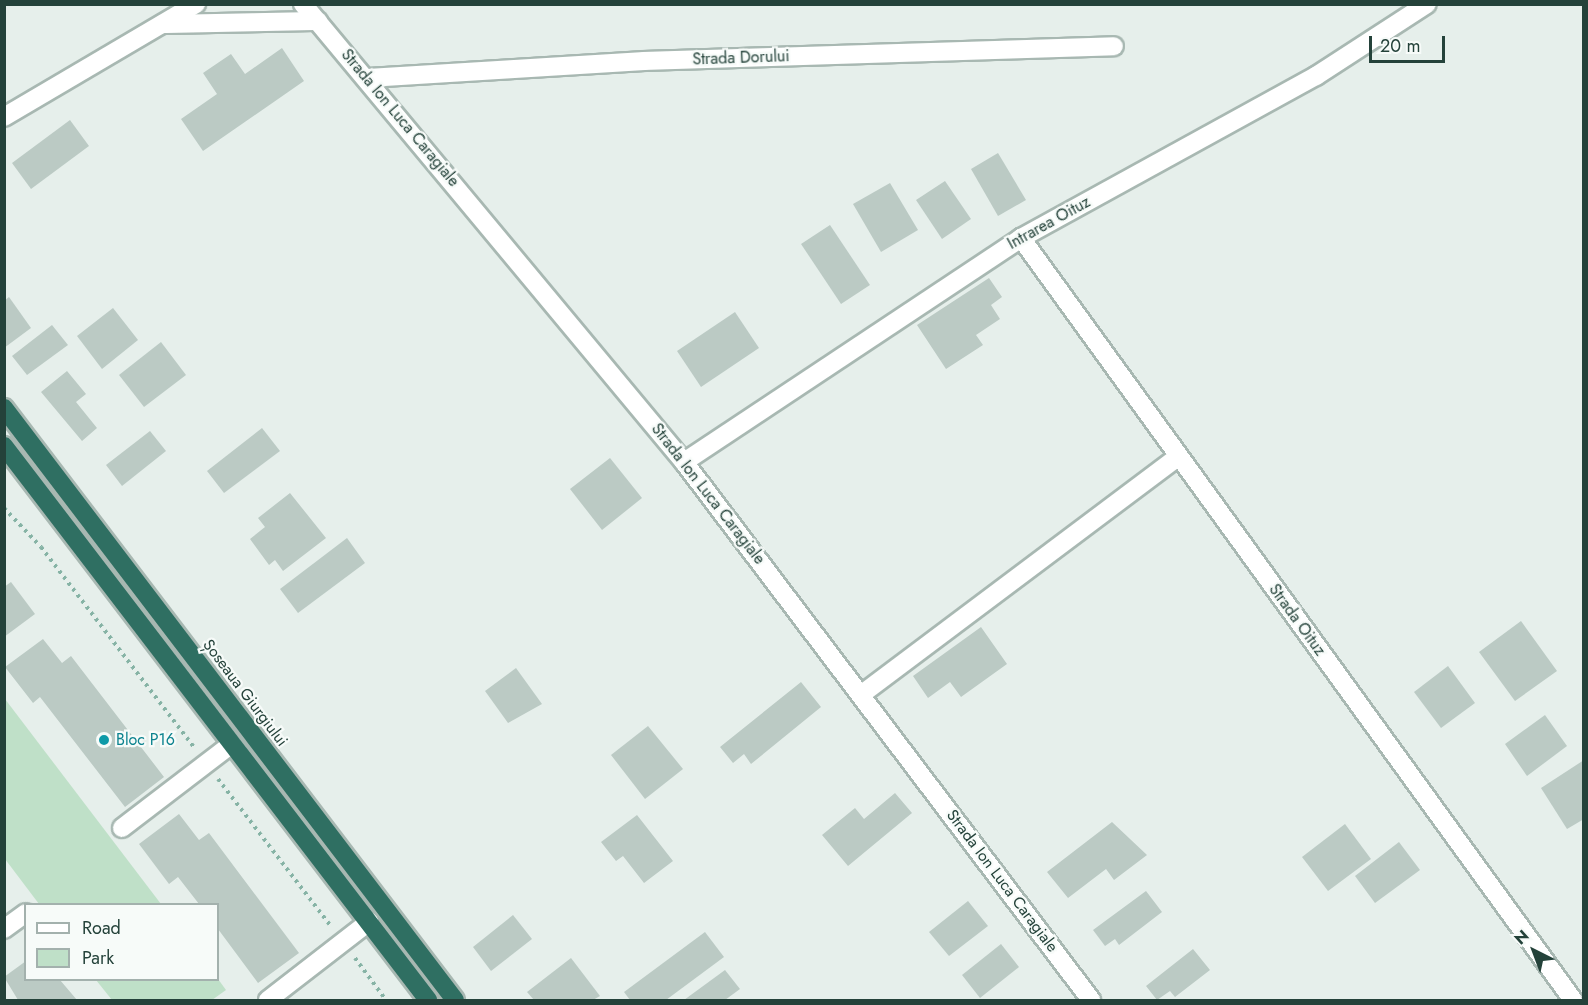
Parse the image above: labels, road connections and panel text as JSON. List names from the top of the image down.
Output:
{
  "streets": {
    "highway": ["Șoseaua Giurgiului"],
    "street": [
      "Strada Dorului",
      "Strada Ion Luca Caragiale",
      "Intrarea Oituz",
      "Strada Oituz"
    ]
  },
  "crossings": [
    ["Strada Dorului", "Strada Ion Luca Caragiale"],
    ["Strada Ion Luca Caragiale", "Intrarea Oituz"],
    ["Intrarea Oituz", "Strada Oituz"]
  ],
  "places": ["Bloc P16"],
  "legend": ["Road", "Park"],
  "scale_bar": "20 m",
  "north": "top left"
}
